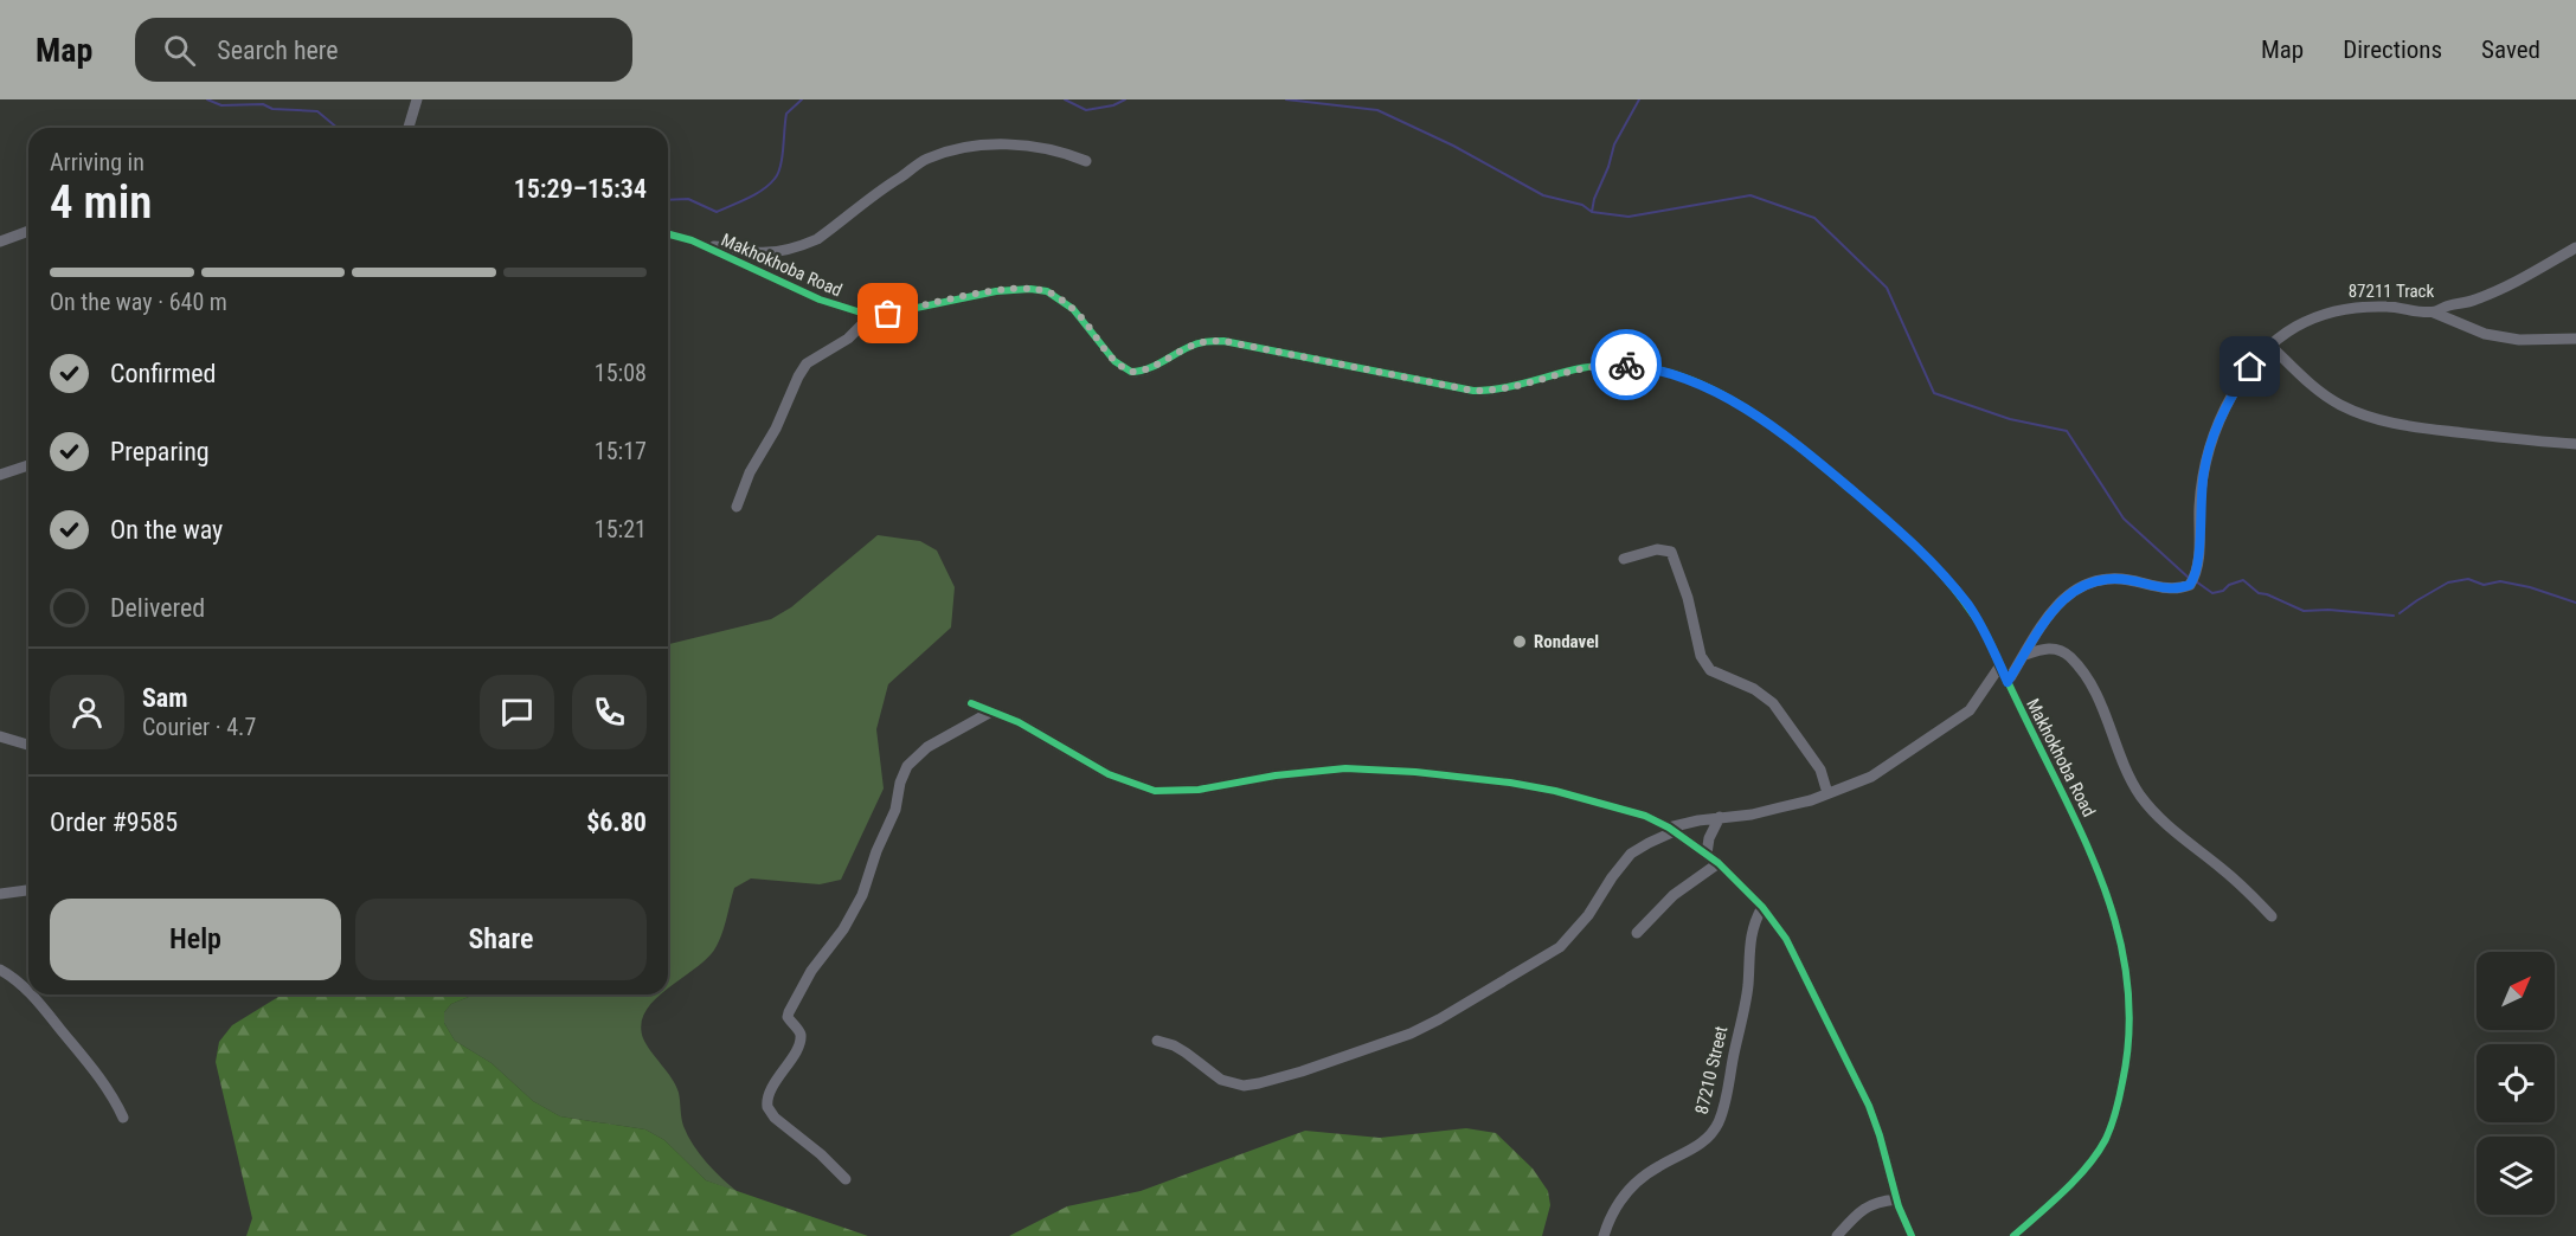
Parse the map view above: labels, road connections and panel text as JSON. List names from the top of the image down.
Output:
{
  "streets": {
    "street": ["Makhokhoba Road", "87211 Track", "87210 Street"]
  },
  "crossings": [
    ["Makhokhoba Road", "87211 Track"]
  ],
  "places": ["Rondavel"],
  "north": "top right",
  "page": {
    "header": "Map",
    "search": "Search here",
    "nav": ["Map", "Directions", "Saved"],
    "heading": ["4 min", "Arriving in", "15:29–15:34"],
    "panel": [
      "Sam",
      "Courier · 4.7",
      "Order #9585",
      "$6.80"
    ],
    "bar": "On the way · 640 m",
    "list": [
      ["Confirmed", "15:08"],
      ["Preparing", "15:17"],
      ["On the way", "15:21"],
      "Delivered"
    ],
    "buttons": ["Help", "Share"]
  }
}
